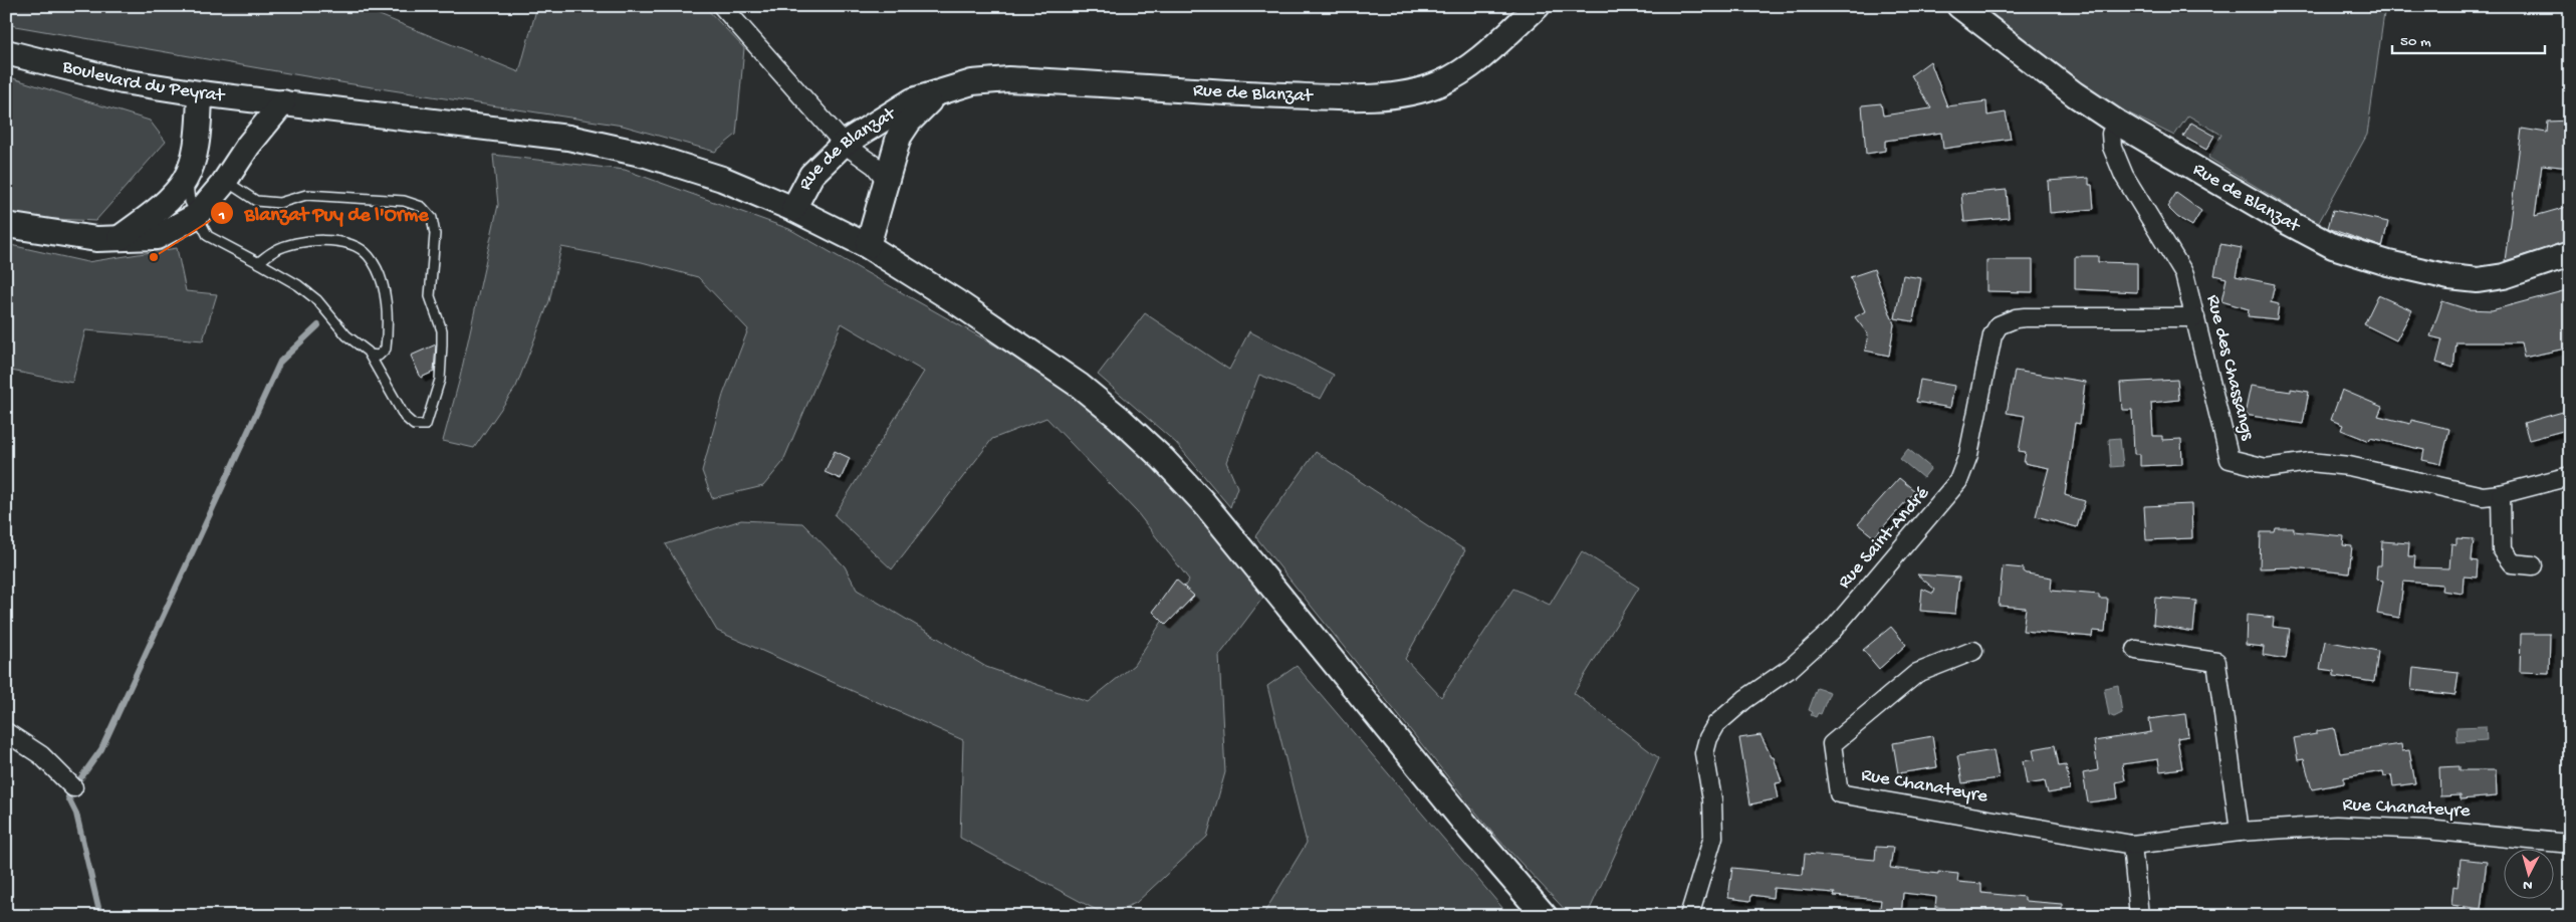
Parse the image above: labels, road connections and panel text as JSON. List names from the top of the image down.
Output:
{
  "streets": {
    "street": [
      "Boulevard du Peyrat",
      "Rue de Blanzat",
      "Rue des Chassangs",
      "Rue Saint-André",
      "Rue Chanateyre"
    ]
  },
  "crossings": [
    ["Boulevard du Peyrat", "Rue de Blanzat"],
    ["Rue de Blanzat", "Rue des Chassangs"],
    ["Rue des Chassangs", "Rue Saint-André"]
  ],
  "places": ["Blanzat Puy de l'Orme"],
  "scale_bar": "50 m",
  "north": "bottom"
}
